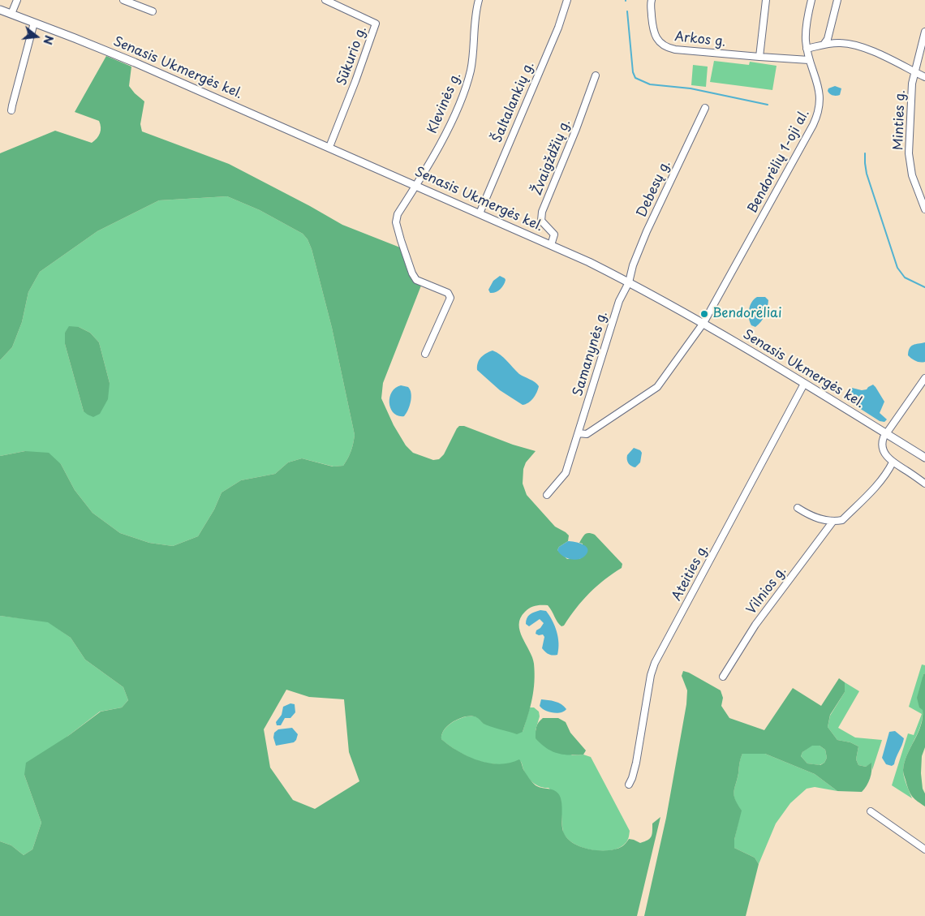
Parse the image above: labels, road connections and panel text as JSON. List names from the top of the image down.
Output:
{
  "streets": {
    "main road": ["Senasis Ukmergės kel."],
    "street": [
      "Arkos g.",
      "Sūkurio g.",
      "Šaltalankių g.",
      "Klevinės g.",
      "Minties g.",
      "Žvaigždžių g.",
      "Bendorėlių 1-oji al.",
      "Debesų g.",
      "Samanynės g.",
      "Ateities g.",
      "Vilnios g."
    ]
  },
  "crossings": [
    ["Arkos g.", "Bendorėlių 1-oji al."],
    ["Sūkurio g.", "Senasis Ukmergės kel."],
    ["Senasis Ukmergės kel.", "Šaltalankių g."],
    ["Senasis Ukmergės kel.", "Klevinės g."],
    ["Senasis Ukmergės kel.", "Žvaigždžių g."],
    ["Senasis Ukmergės kel.", "Bendorėlių 1-oji al."],
    ["Senasis Ukmergės kel.", "Debesų g."],
    ["Senasis Ukmergės kel.", "Samanynės g."],
    ["Senasis Ukmergės kel.", "Ateities g."],
    ["Debesų g.", "Samanynės g."]
  ],
  "places": ["Bendorėliai"],
  "north": "right"
}
